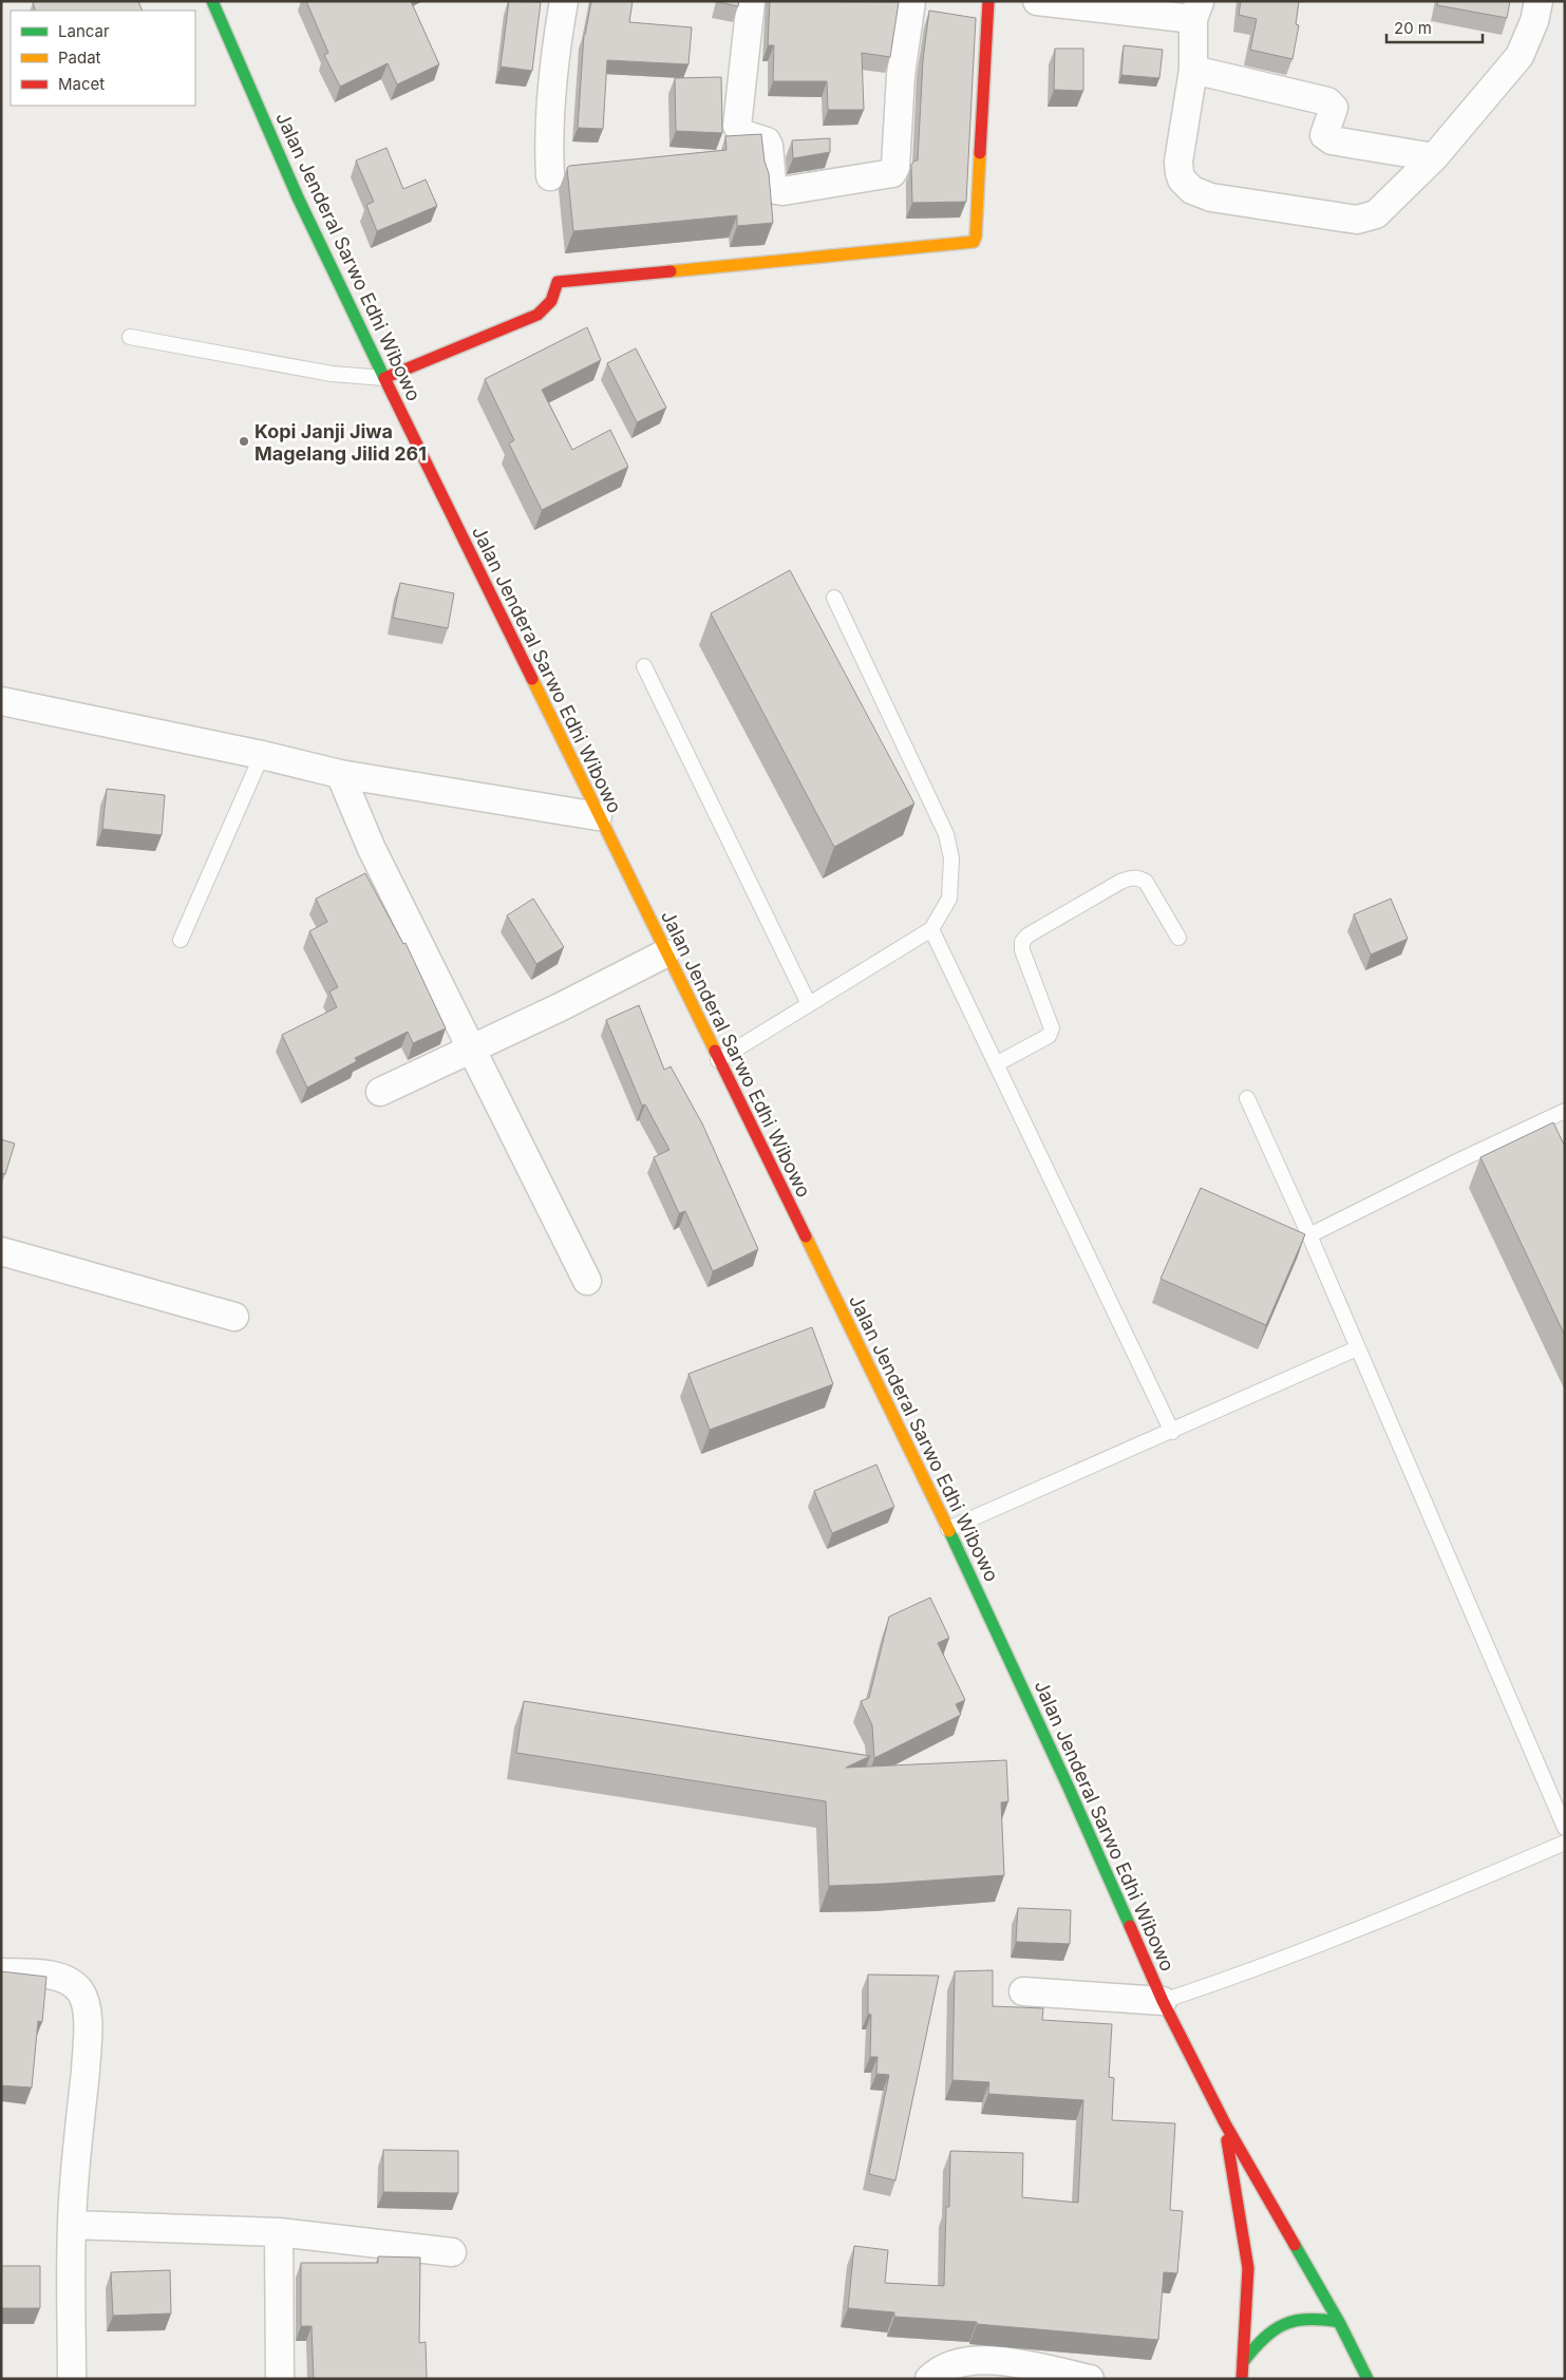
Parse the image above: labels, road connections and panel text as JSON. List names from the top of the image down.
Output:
{
  "streets": {
    "main road": ["Jalan Jenderal Sarwo Edhi Wibowo"]
  },
  "places": ["Kopi Janji Jiwa Magelang Jilid 261"],
  "legend": ["Lancar", "Padat", "Macet"],
  "scale_bar": "20 m"
}
